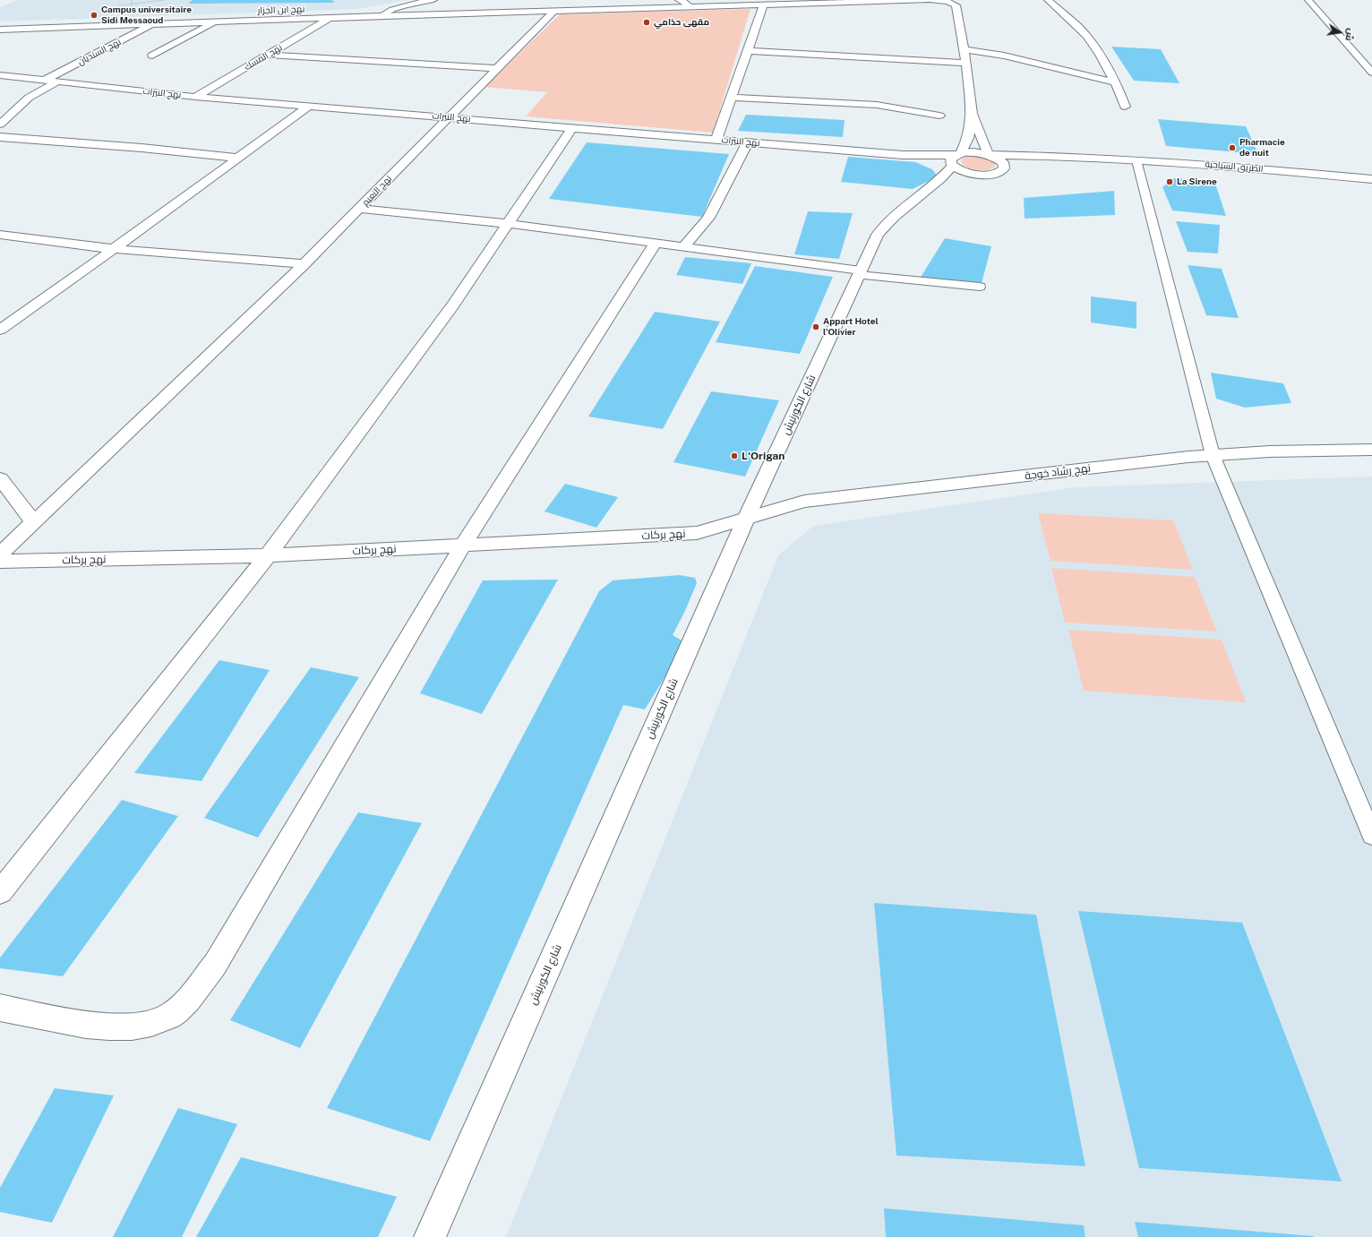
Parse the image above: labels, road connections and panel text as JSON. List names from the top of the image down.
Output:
{
  "streets": {
    "street": [
      "نهج ابن الجزار",
      "نهج السنديان",
      "نهج المسك",
      "نهج النيرات",
      "الطريق السياحية",
      "نهج النعيم",
      "شارع الكورنيش",
      "نهج رشاد خوجة",
      "نهج بركات"
    ]
  },
  "crossings": [
    ["نهج ابن الجزار", "نهج السنديان"],
    ["نهج ابن الجزار", "نهج المسك"],
    ["نهج ابن الجزار", "نهج النعيم"],
    ["نهج السنديان", "نهج النيرات"],
    ["نهج المسك", "نهج النيرات"],
    ["نهج النيرات", "الطريق السياحية"],
    ["نهج النيرات", "نهج النعيم"],
    ["نهج النيرات", "شارع الكورنيش"],
    ["الطريق السياحية", "شارع الكورنيش"],
    ["شارع الكورنيش", "نهج رشاد خوجة"],
    ["شارع الكورنيش", "نهج بركات"],
    ["نهج رشاد خوجة", "نهج بركات"]
  ],
  "places": [
    "Campus universitaire Sidi Messaoud",
    "مقهى حذامي",
    "Pharmacie de nuit",
    "La Sirene",
    "Appart Hotel l'Olivier",
    "L'Origan"
  ],
  "north": "right"
}
